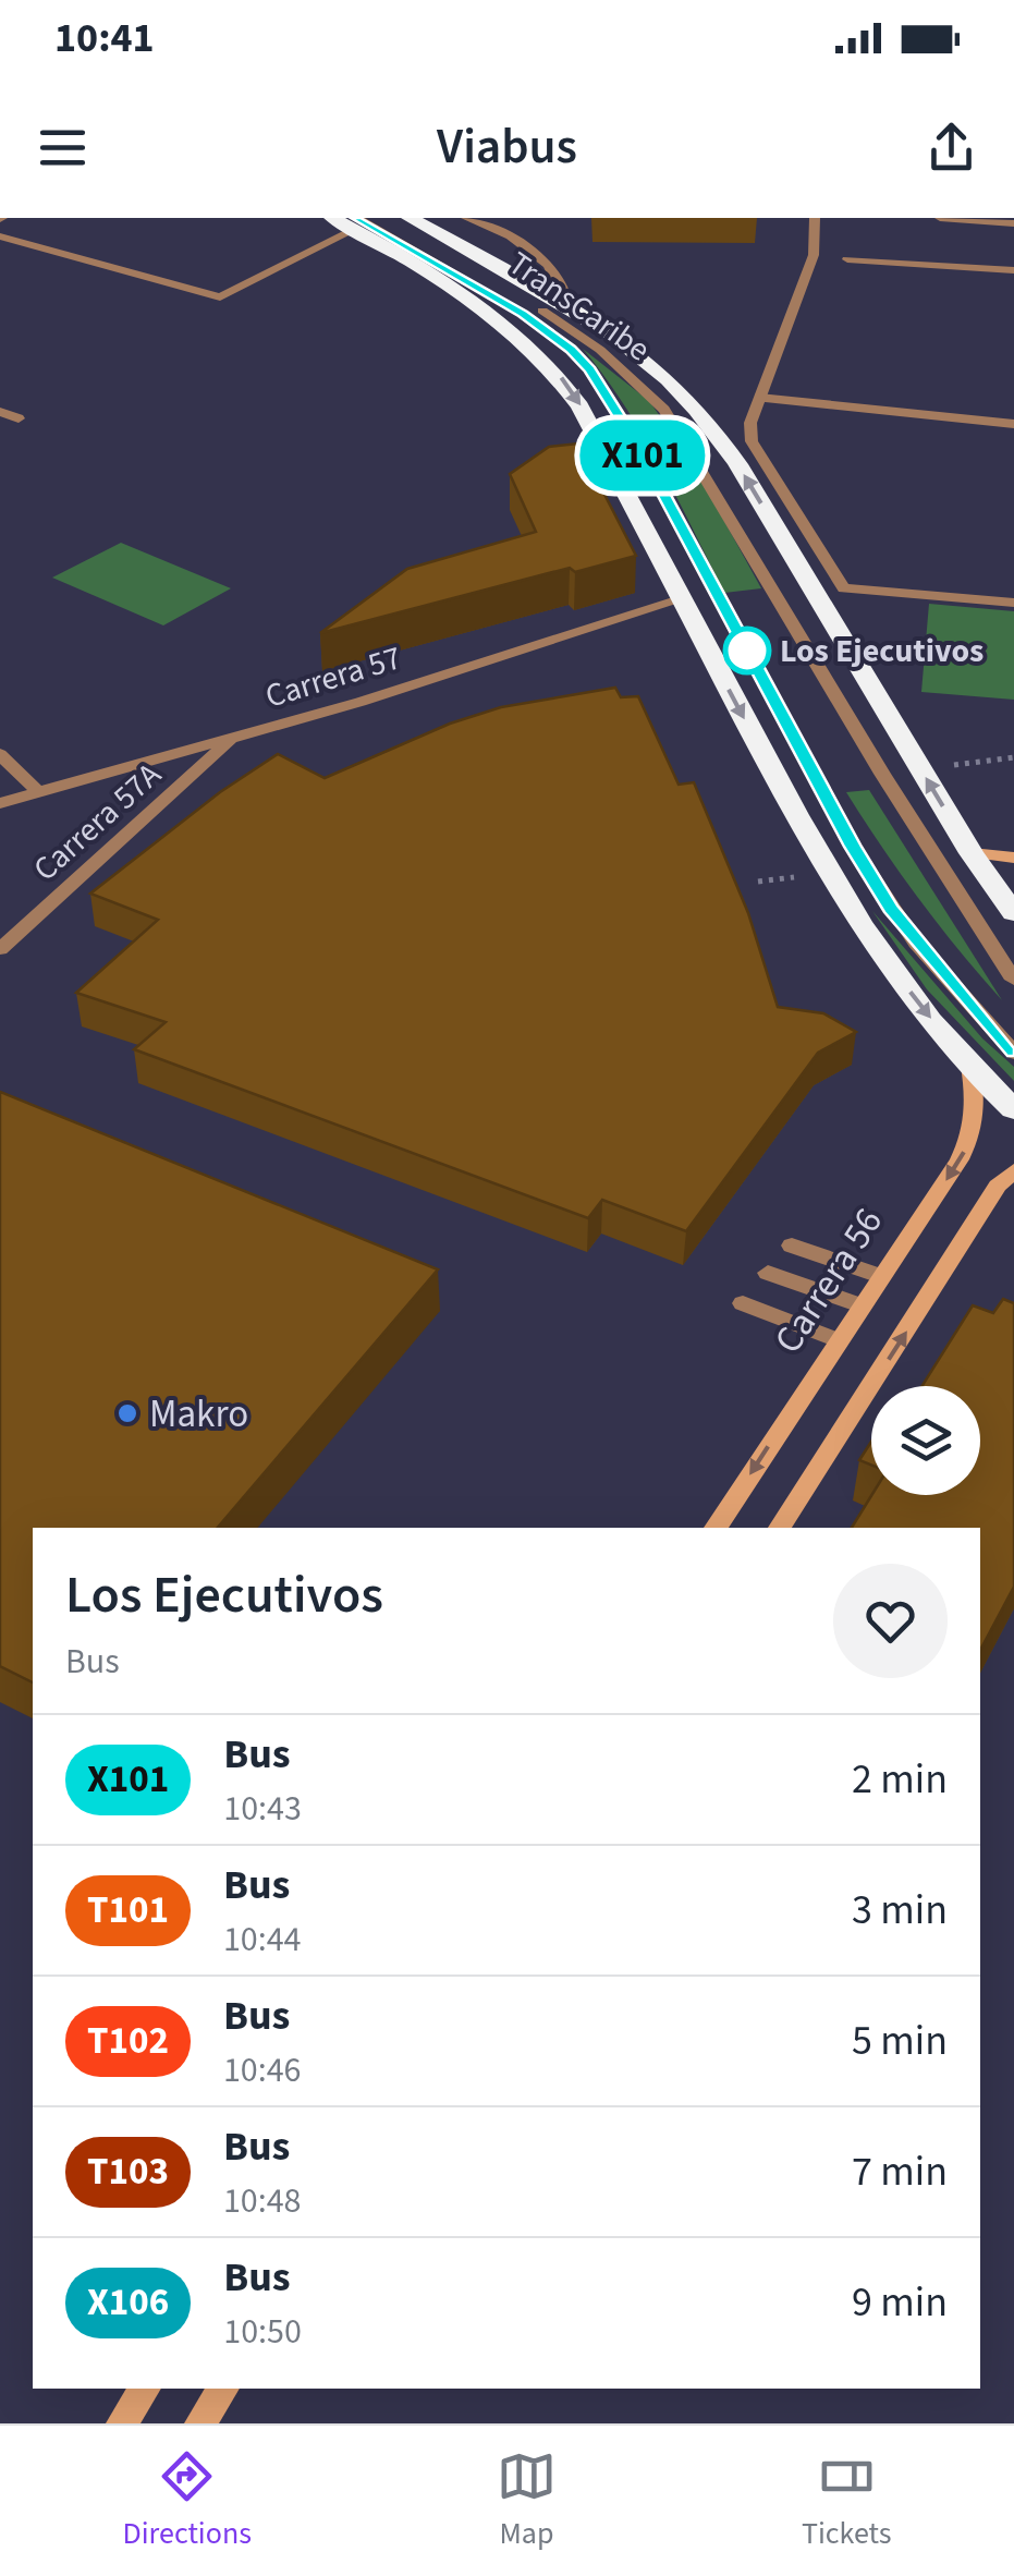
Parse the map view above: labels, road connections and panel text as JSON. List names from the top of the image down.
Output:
{
  "streets": {
    "street": [
      "TransCaribe",
      "Carrera 57",
      "Carrera 57A",
      "Carrera 56"
    ]
  },
  "crossings": [
    ["Carrera 57", "Carrera 57A"]
  ],
  "places": ["Los Ejecutivos", "Makro"],
  "lines": ["bus line X101"],
  "page": {
    "status": "10:41",
    "header": "Viabus",
    "on_map": "X101",
    "heading": ["Los Ejecutivos", "Bus"],
    "list": [
      {
        "mark": "X101",
        "name": "Bus",
        "note": "10:43",
        "value": "2 min"
      },
      {
        "mark": "T101",
        "name": "Bus",
        "note": "10:44",
        "value": "3 min"
      },
      {
        "mark": "T102",
        "name": "Bus",
        "note": "10:46",
        "value": "5 min"
      },
      {
        "mark": "T103",
        "name": "Bus",
        "note": "10:48",
        "value": "7 min"
      },
      {
        "mark": "X106",
        "name": "Bus",
        "note": "10:50",
        "value": "9 min"
      }
    ],
    "tabs": ["Directions", "Map", "Tickets"]
  }
}
